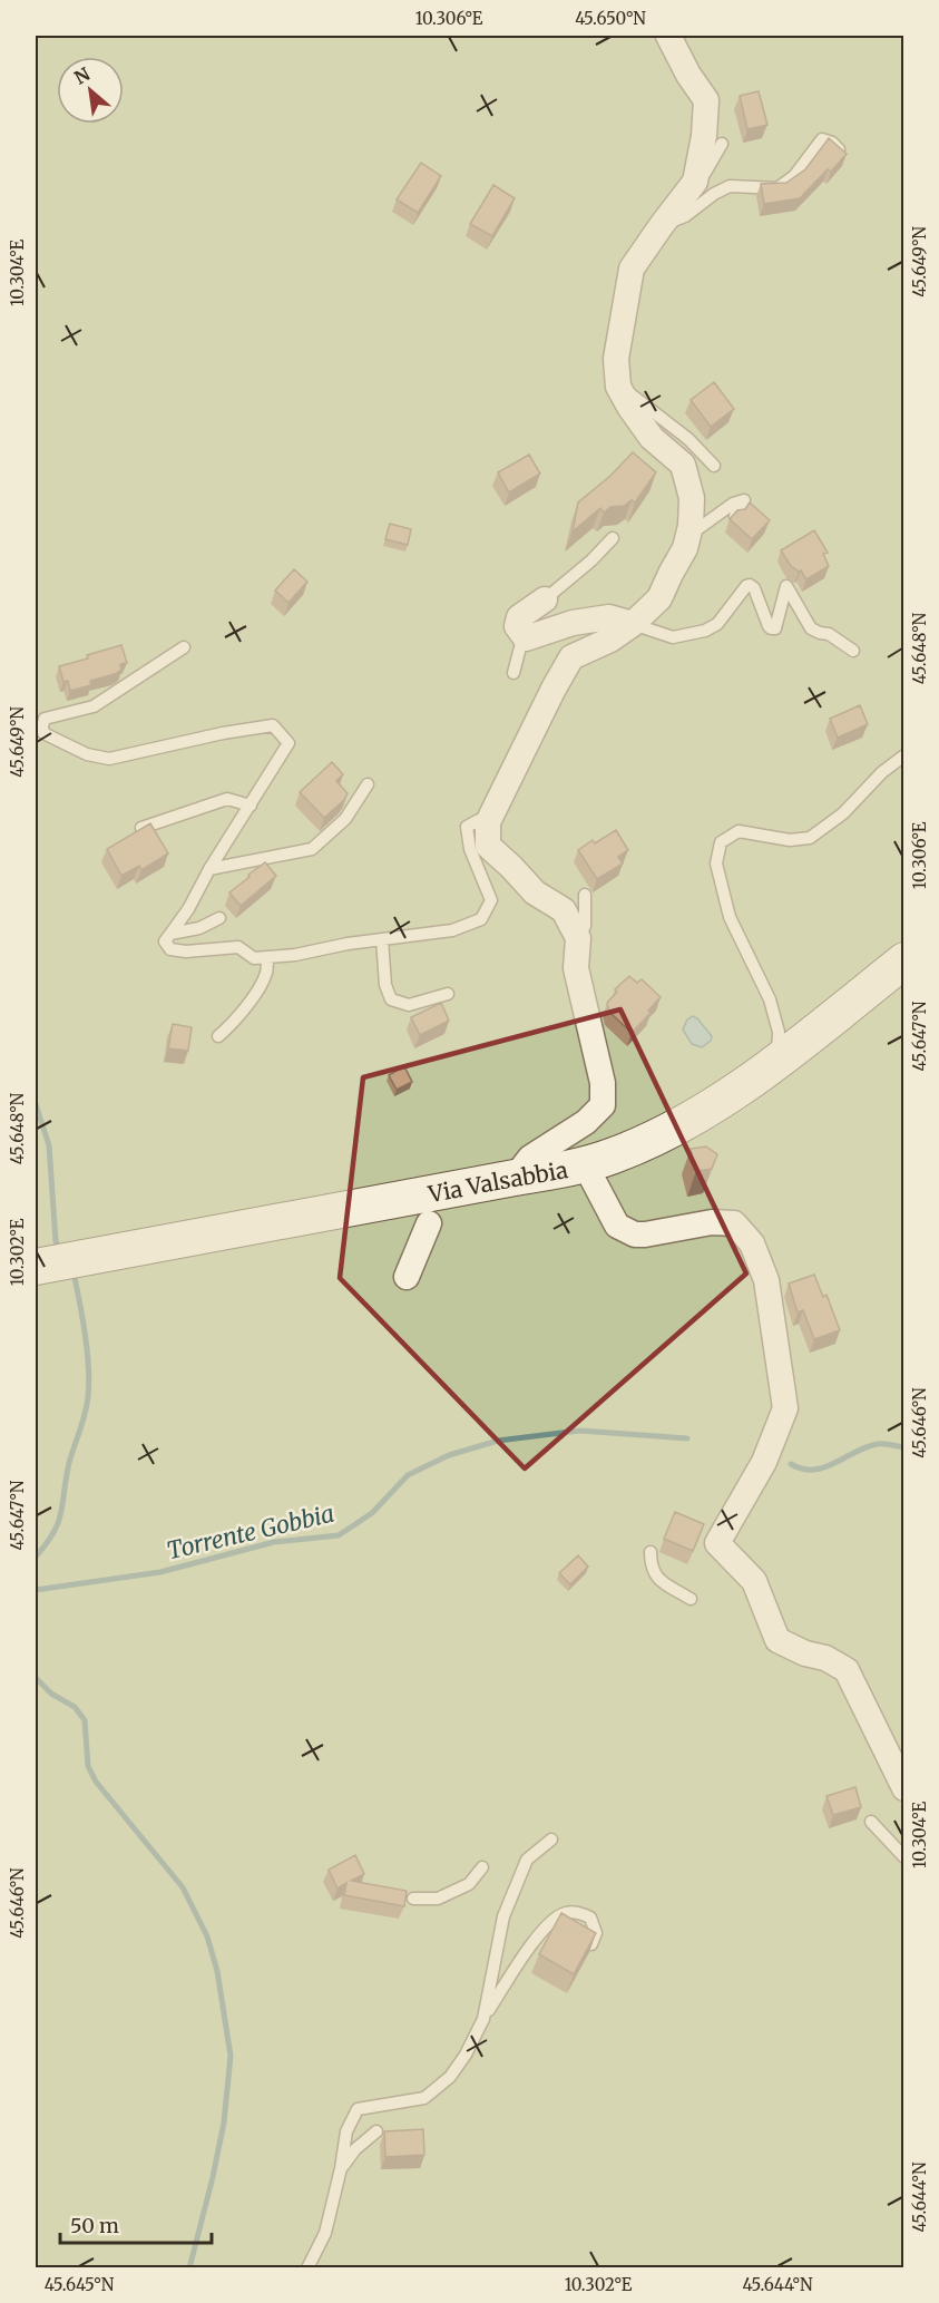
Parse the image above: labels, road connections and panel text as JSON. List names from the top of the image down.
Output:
{
  "streets": {
    "main road": ["Via Valsabbia"]
  },
  "water": ["Torrente Gobbia"],
  "scale_bar": "50 m",
  "north": "top left",
  "coordinates": [
    "10.306°E",
    "45.650°N",
    "45.649°N",
    "10.304°E",
    "45.648°N",
    "45.647°N",
    "10.302°E",
    "45.646°N",
    "45.644°N",
    "45.645°N"
  ]
}
